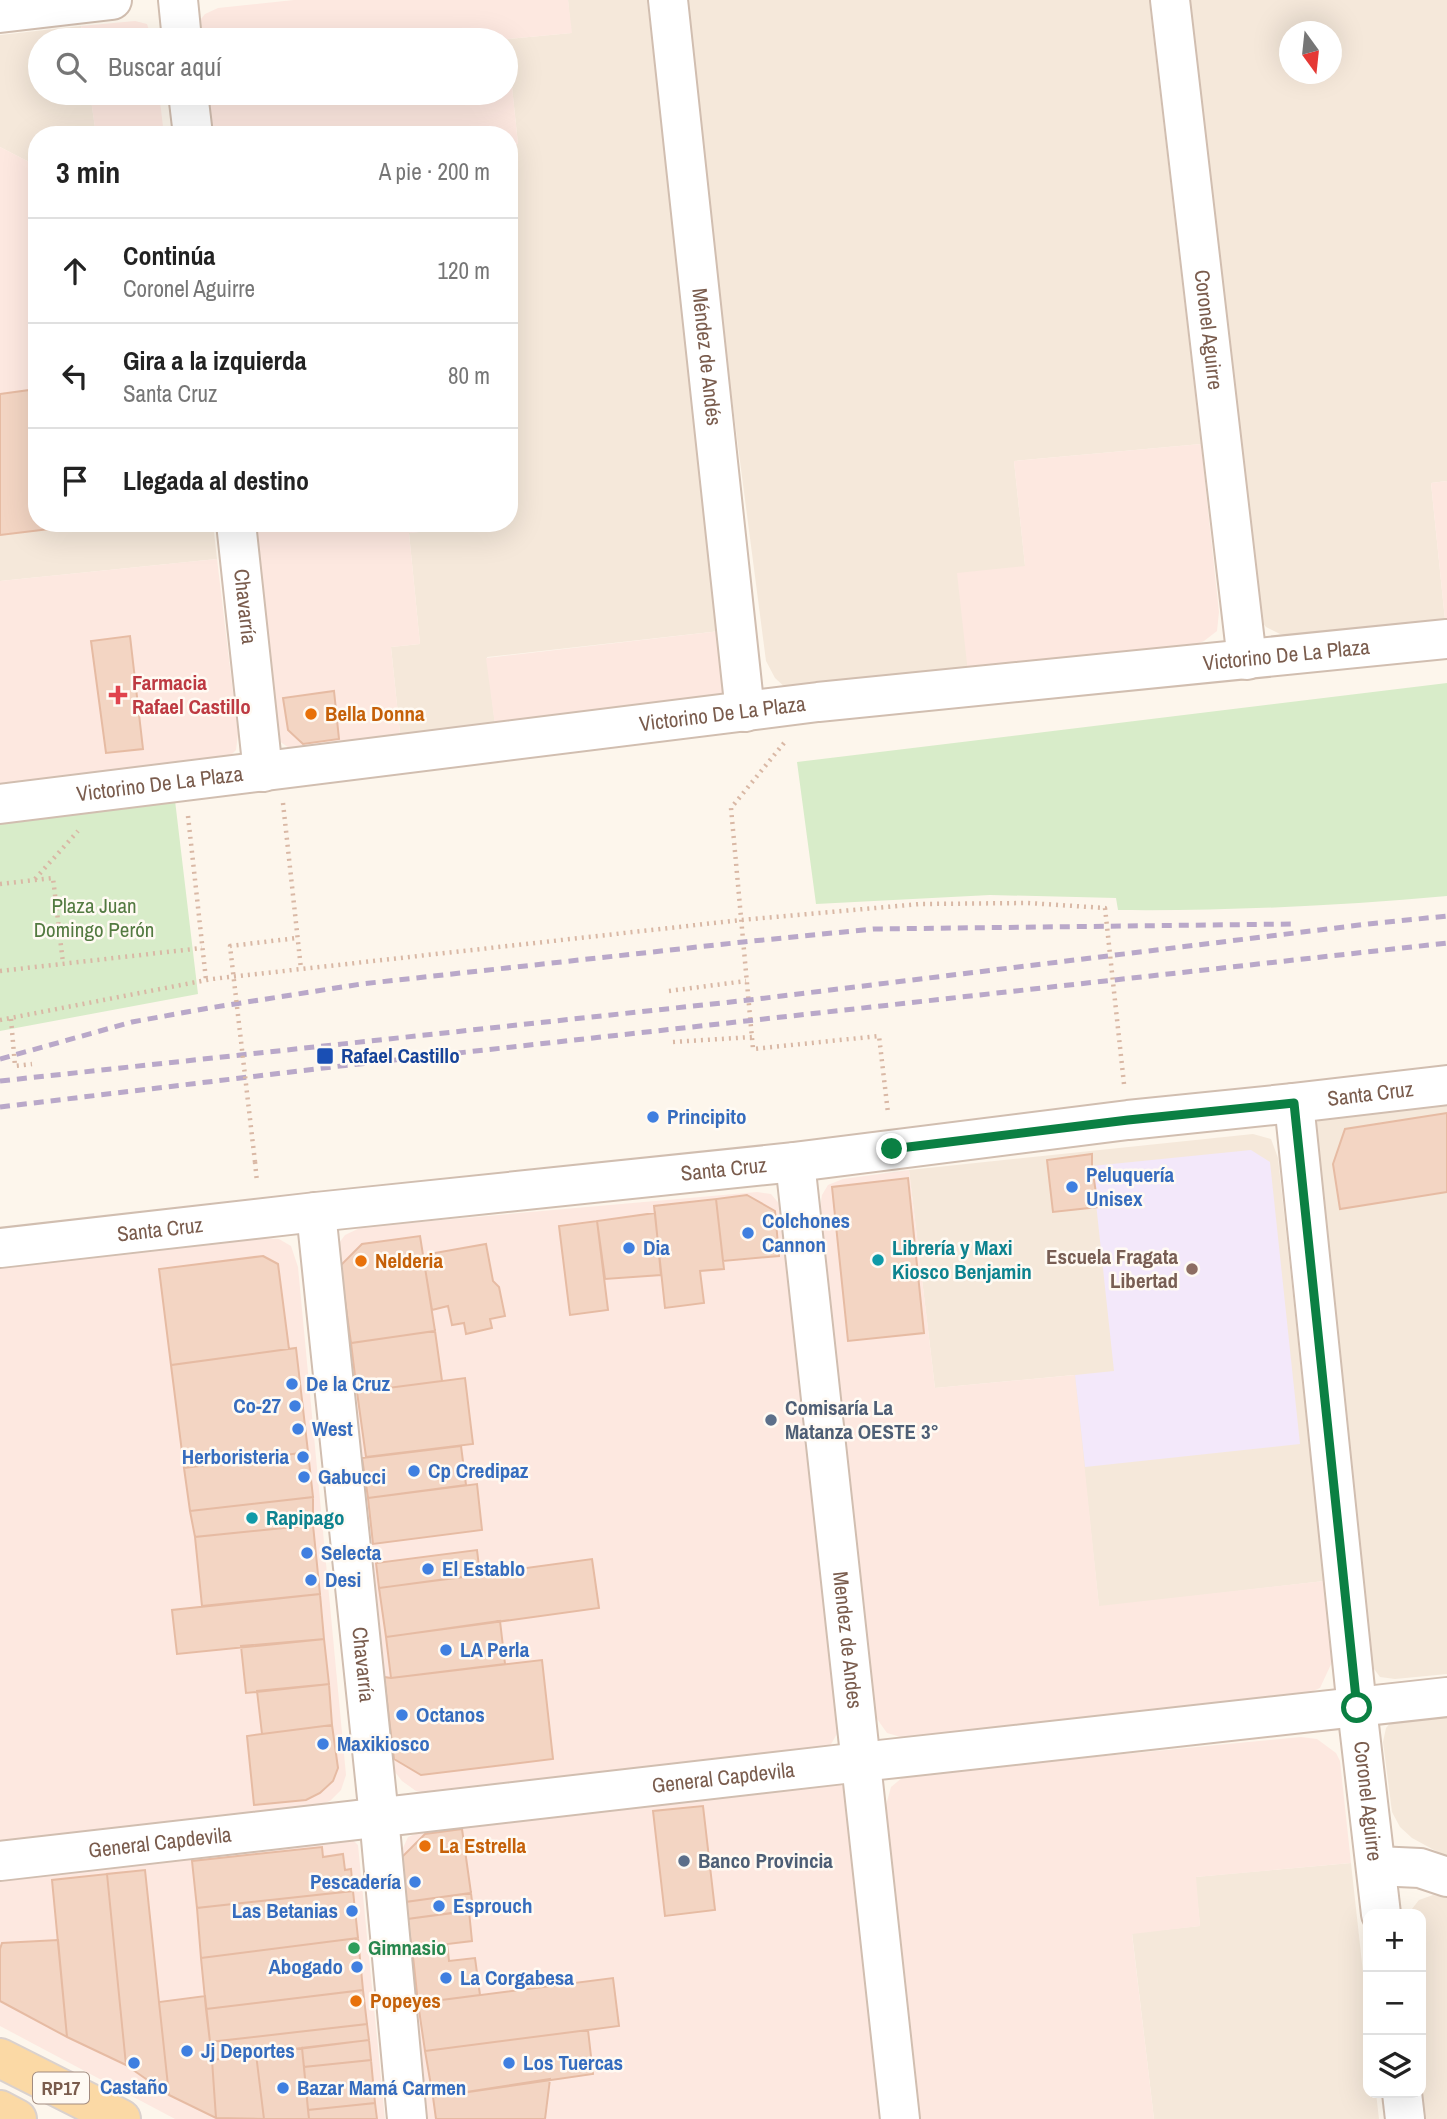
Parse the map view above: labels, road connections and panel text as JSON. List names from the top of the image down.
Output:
{
  "streets": {
    "main road": ["RP17"],
    "street": [
      "Coronel Aguirre",
      "Méndez de Andés",
      "Chavarría",
      "Victorino De La Plaza",
      "Santa Cruz",
      "Mendez de Andes",
      "General Capdevila"
    ]
  },
  "crossings": [
    ["Coronel Aguirre", "Victorino De La Plaza"],
    ["Coronel Aguirre", "Santa Cruz"],
    ["Coronel Aguirre", "General Capdevila"],
    ["Méndez de Andés", "Victorino De La Plaza"],
    ["Chavarría", "Victorino De La Plaza"],
    ["Chavarría", "Santa Cruz"],
    ["Chavarría", "General Capdevila"],
    ["Santa Cruz", "Mendez de Andes"],
    ["Mendez de Andes", "General Capdevila"]
  ],
  "parks": ["Plaza Juan Domingo Perón"],
  "places": {
    "health": ["Farmacia Rafael Castillo"],
    "other": [
      "Bella Donna",
      "Principito",
      "Peluquería Unisex",
      "Colchones Cannon",
      "Dia",
      "Librería y Maxi Kiosco Benjamin",
      "Nelderia",
      "Escuela Fragata Libertad",
      "De la Cruz",
      "Co-27",
      "Comisaría La Matanza OESTE 3°",
      "West",
      "Herboristeria",
      "Cp Credipaz",
      "Gabucci",
      "Rapipago",
      "Selecta",
      "El Establo",
      "Desi",
      "LA Perla",
      "Octanos",
      "Maxikiosco",
      "La Estrella",
      "Banco Provincia",
      "Pescadería",
      "Esprouch",
      "Las Betanias",
      "Gimnasio",
      "Abogado",
      "La Corgabesa",
      "Popeyes",
      "Jj Deportes",
      "Castaño",
      "Los Tuercas",
      "Bazar Mamá Carmen"
    ],
    "transit": ["Rafael Castillo"]
  },
  "north": "bottom",
  "page": {
    "search": "Buscar aquí",
    "heading": ["3 min", "A pie · 200 m"],
    "list": [
      ["Continúa", "Coronel Aguirre", "120 m"],
      ["Gira a la izquierda", "Santa Cruz", "80 m"],
      "Llegada al destino"
    ],
    "map_buttons": ["+", "−"]
  }
}
